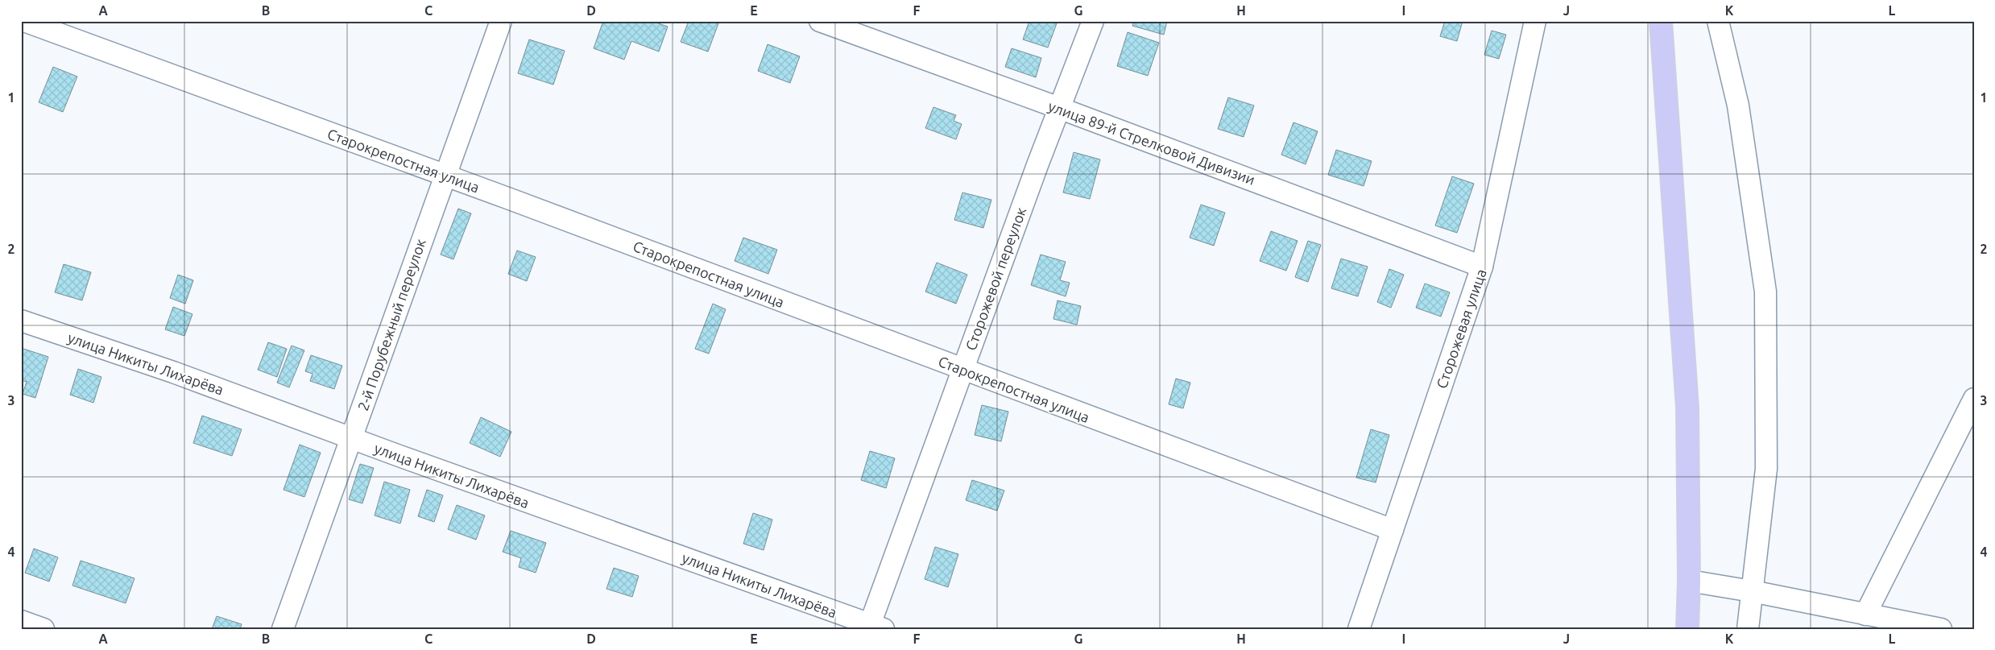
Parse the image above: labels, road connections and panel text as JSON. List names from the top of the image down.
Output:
{
  "streets": {
    "street": [
      "улица 89-й Стрелковой Дивизии",
      "Старокрепостная улица",
      "Сторожевой переулок",
      "2-й Порубежный переулок",
      "Сторожевая улица",
      "улица Никиты Лихарёва"
    ]
  },
  "crossings": [
    ["улица 89-й Стрелковой Дивизии", "Сторожевой переулок"],
    ["улица 89-й Стрелковой Дивизии", "Сторожевая улица"],
    ["Старокрепостная улица", "Сторожевой переулок"],
    ["Старокрепостная улица", "2-й Порубежный переулок"],
    ["Старокрепостная улица", "Сторожевая улица"],
    ["Сторожевой переулок", "улица Никиты Лихарёва"],
    ["2-й Порубежный переулок", "улица Никиты Лихарёва"]
  ],
  "grid": {
    "columns": [
      "A",
      "B",
      "C",
      "D",
      "E",
      "F",
      "G",
      "H",
      "I",
      "J",
      "K",
      "L"
    ],
    "rows": [
      "1",
      "2",
      "3",
      "4"
    ]
  }
}
